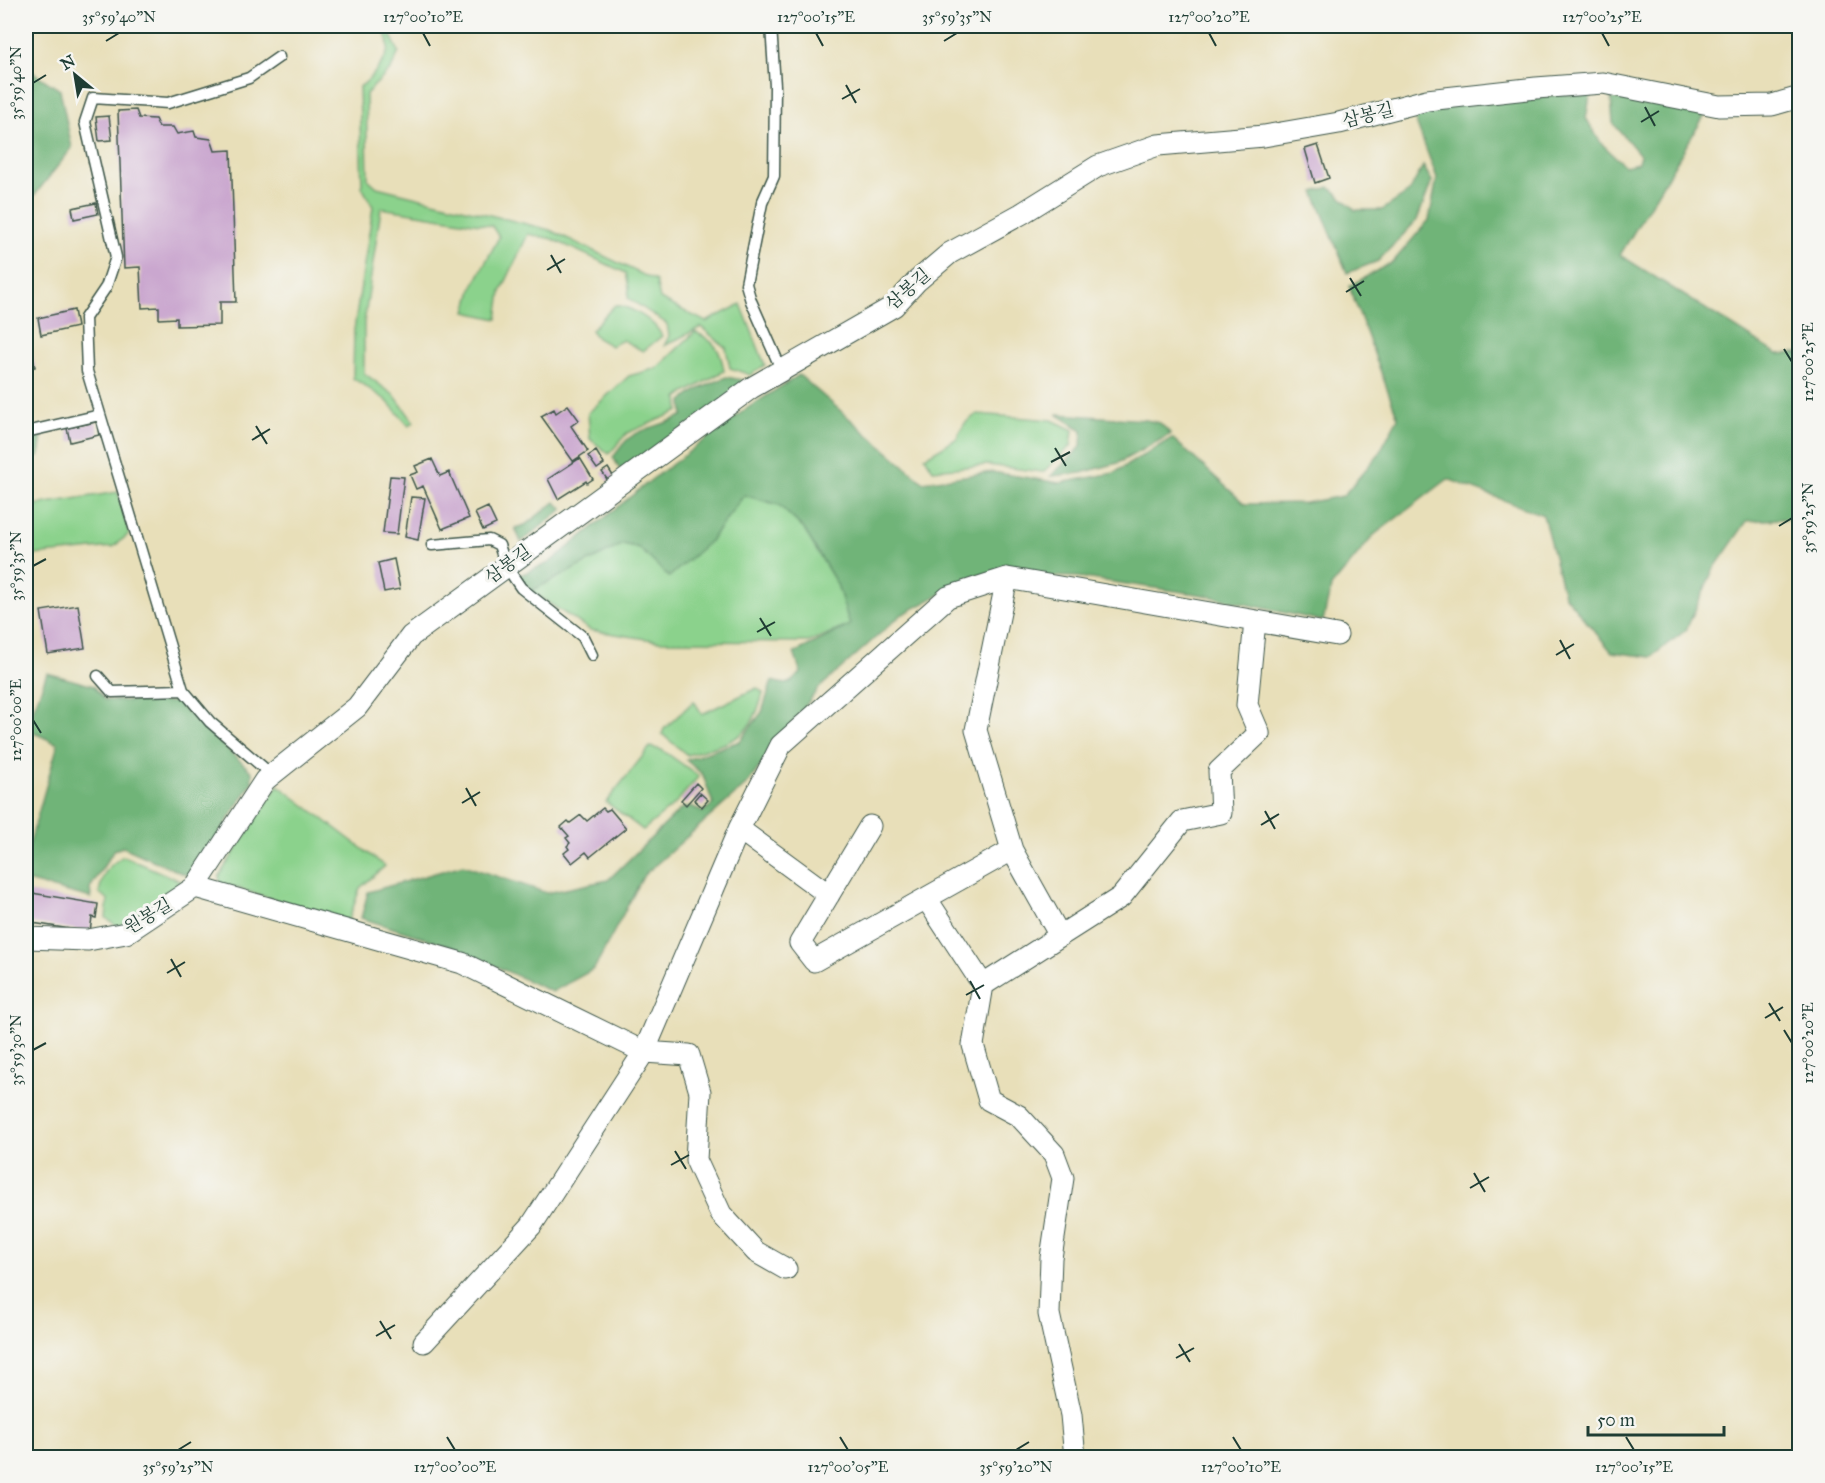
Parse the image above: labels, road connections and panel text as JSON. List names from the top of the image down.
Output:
{
  "streets": {
    "street": ["삼봉길", "원봉길"]
  },
  "crossings": [
    ["삼봉길", "원봉길"]
  ],
  "scale_bar": "50 m",
  "north": "top left",
  "coordinates": [
    "35°59'40\"N",
    "127°00'10\"E",
    "127°00'15\"E",
    "35°59'35\"N",
    "127°00'20\"E",
    "127°00'25\"E",
    "35°59'25\"N",
    "127°00'00\"E",
    "35°59'30\"N",
    "127°00'05\"E",
    "35°59'20\"N"
  ]
}
